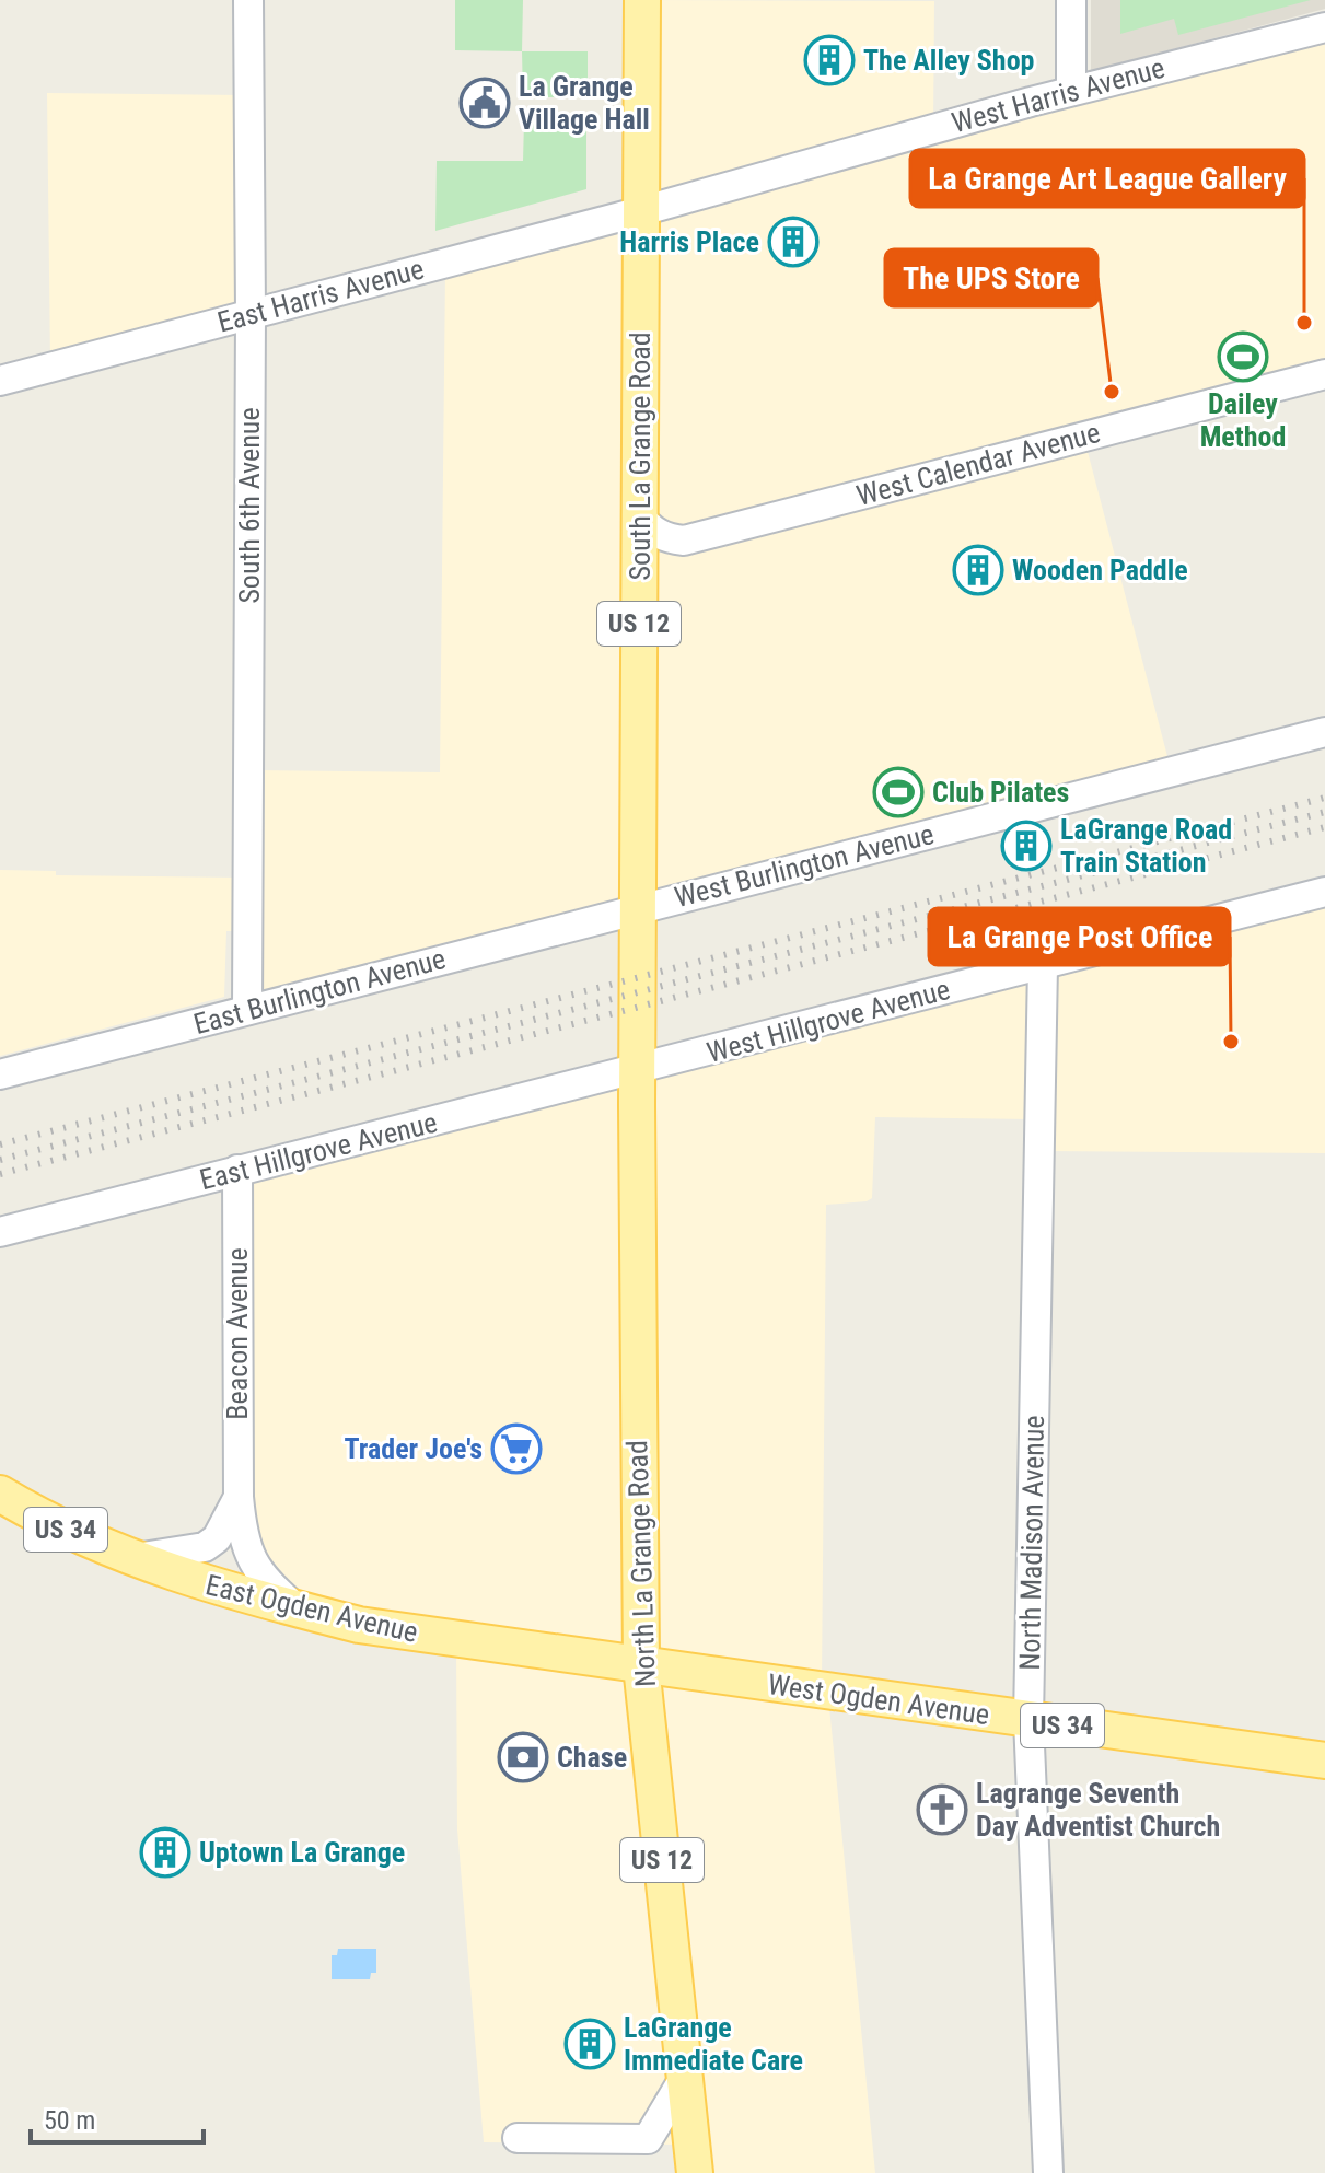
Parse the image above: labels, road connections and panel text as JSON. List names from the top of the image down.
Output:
{
  "streets": {
    "main road": [
      "South La Grange Road",
      "US 12",
      "US 34",
      "North La Grange Road",
      "East Ogden Avenue",
      "West Ogden Avenue"
    ],
    "street": [
      "West Harris Avenue",
      "East Harris Avenue",
      "West Calendar Avenue",
      "South 6th Avenue",
      "West Burlington Avenue",
      "East Burlington Avenue",
      "West Hillgrove Avenue",
      "East Hillgrove Avenue",
      "Beacon Avenue",
      "North Madison Avenue"
    ]
  },
  "crossings": [
    ["West Harris Avenue", "East Harris Avenue"],
    ["West Harris Avenue", "South La Grange Road"],
    ["East Harris Avenue", "South La Grange Road"],
    ["East Harris Avenue", "South 6th Avenue"],
    ["South La Grange Road", "West Calendar Avenue"],
    ["South La Grange Road", "West Burlington Avenue"],
    ["South La Grange Road", "East Burlington Avenue"],
    ["South La Grange Road", "West Hillgrove Avenue"],
    ["South La Grange Road", "East Hillgrove Avenue"],
    ["South La Grange Road", "North La Grange Road"],
    ["South 6th Avenue", "East Burlington Avenue"],
    ["US 12", "North La Grange Road"],
    ["West Burlington Avenue", "East Burlington Avenue"],
    ["West Hillgrove Avenue", "East Hillgrove Avenue"],
    ["West Hillgrove Avenue", "North Madison Avenue"],
    ["West Hillgrove Avenue", "North La Grange Road"],
    ["East Hillgrove Avenue", "Beacon Avenue"],
    ["East Hillgrove Avenue", "North La Grange Road"],
    ["Beacon Avenue", "East Ogden Avenue"],
    ["North Madison Avenue", "West Ogden Avenue"],
    ["North La Grange Road", "East Ogden Avenue"],
    ["North La Grange Road", "West Ogden Avenue"],
    ["East Ogden Avenue", "West Ogden Avenue"]
  ],
  "places": {
    "building": [
      "The Alley Shop",
      "Harris Place",
      "Wooden Paddle",
      "LaGrange Road Train Station",
      "Uptown La Grange",
      "LaGrange Immediate Care"
    ],
    "public building": ["La Grange Village Hall"],
    "other": ["La Grange Art League Gallery", "The UPS Store", "La Grange Post Office"],
    "sports": ["Dailey Method", "Club Pilates"],
    "supermarket": ["Trader Joe's"],
    "bank": ["Chase"],
    "church": ["Lagrange Seventh Day Adventist Church"]
  },
  "scale_bar": "50 m"
}
